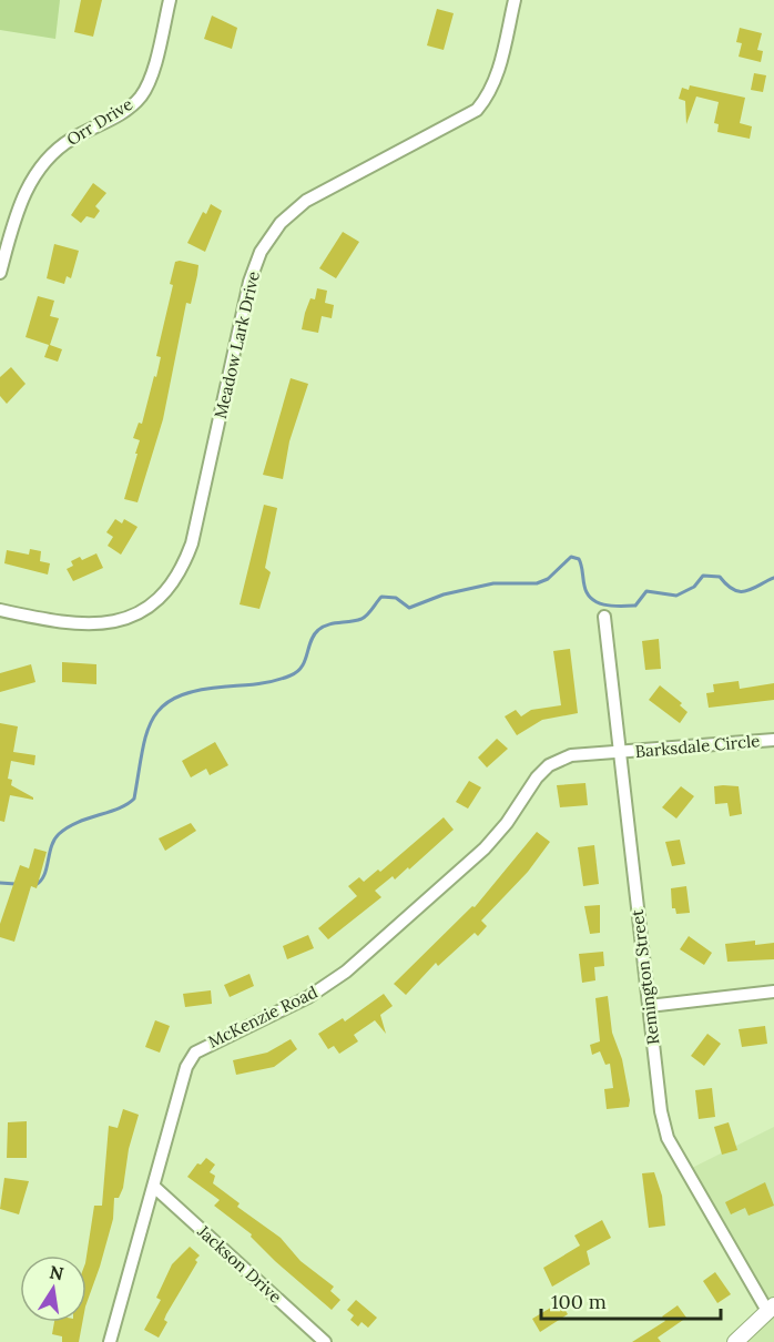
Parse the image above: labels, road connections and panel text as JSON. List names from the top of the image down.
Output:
{
  "streets": {
    "street": [
      "Orr Drive",
      "Meadow Lark Drive",
      "Barksdale Circle",
      "Remington Street",
      "McKenzie Road",
      "Jackson Drive"
    ]
  },
  "crossings": [
    ["Barksdale Circle", "Remington Street"],
    ["Barksdale Circle", "McKenzie Road"],
    ["Remington Street", "McKenzie Road"],
    ["McKenzie Road", "Jackson Drive"]
  ],
  "scale_bar": "100 m",
  "north": "top"
}
